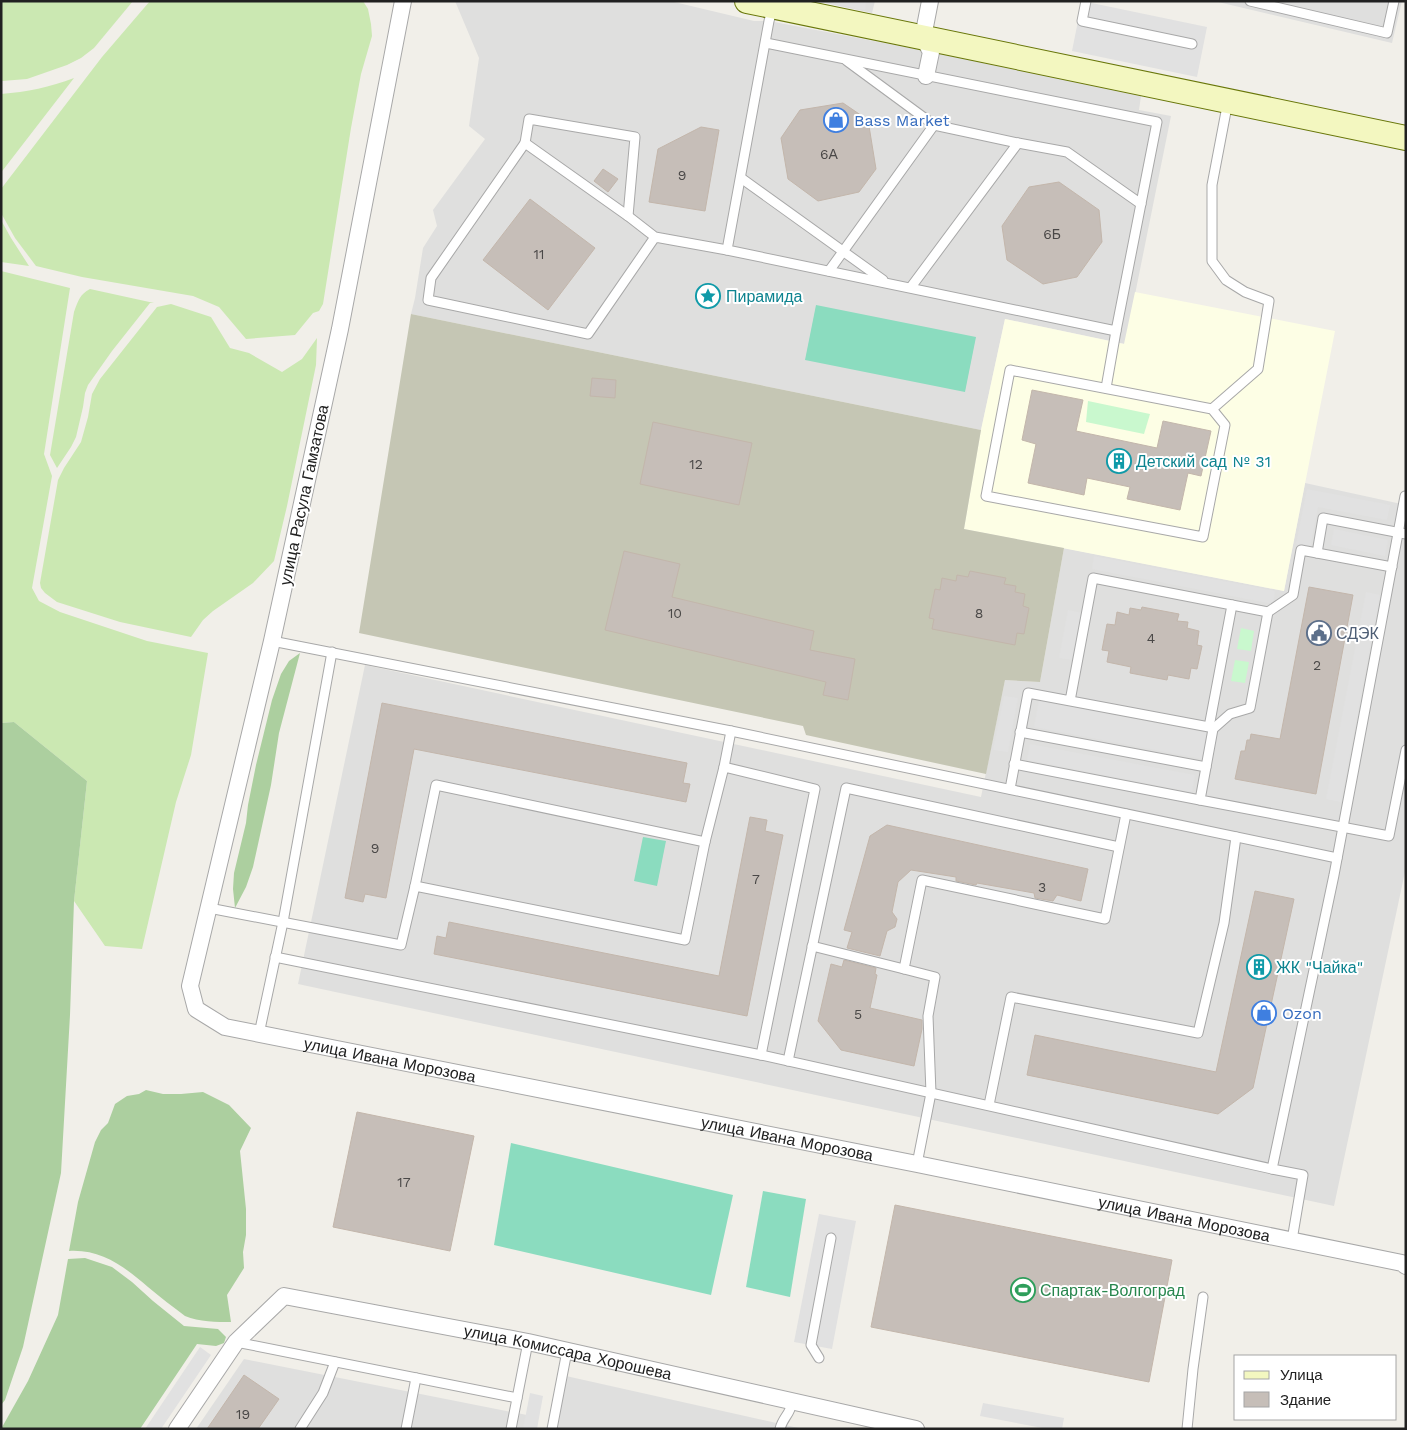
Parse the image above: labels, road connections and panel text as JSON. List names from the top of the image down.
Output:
{
  "streets": {
    "street": ["улица Расула Гамзатова", "улица Ивана Морозова", "улица Комиссара Хорошева"]
  },
  "crossings": [
    ["улица Расула Гамзатова", "улица Ивана Морозова"]
  ],
  "places": {
    "shop": ["Bass Market", "Ozon"],
    "place": ["Пирамида"],
    "building": ["Детский сад № 31", "ЖК \"Чайка\""],
    "public building": ["СДЭК"],
    "sports": ["Спартак-Волгоград"]
  },
  "house_numbers": [
    "6А",
    "9",
    "6Б",
    "11",
    "12",
    "10",
    "8",
    "4",
    "2",
    "9",
    "7",
    "3",
    "5",
    "17",
    "19"
  ],
  "legend": ["Улица", "Здание"]
}
